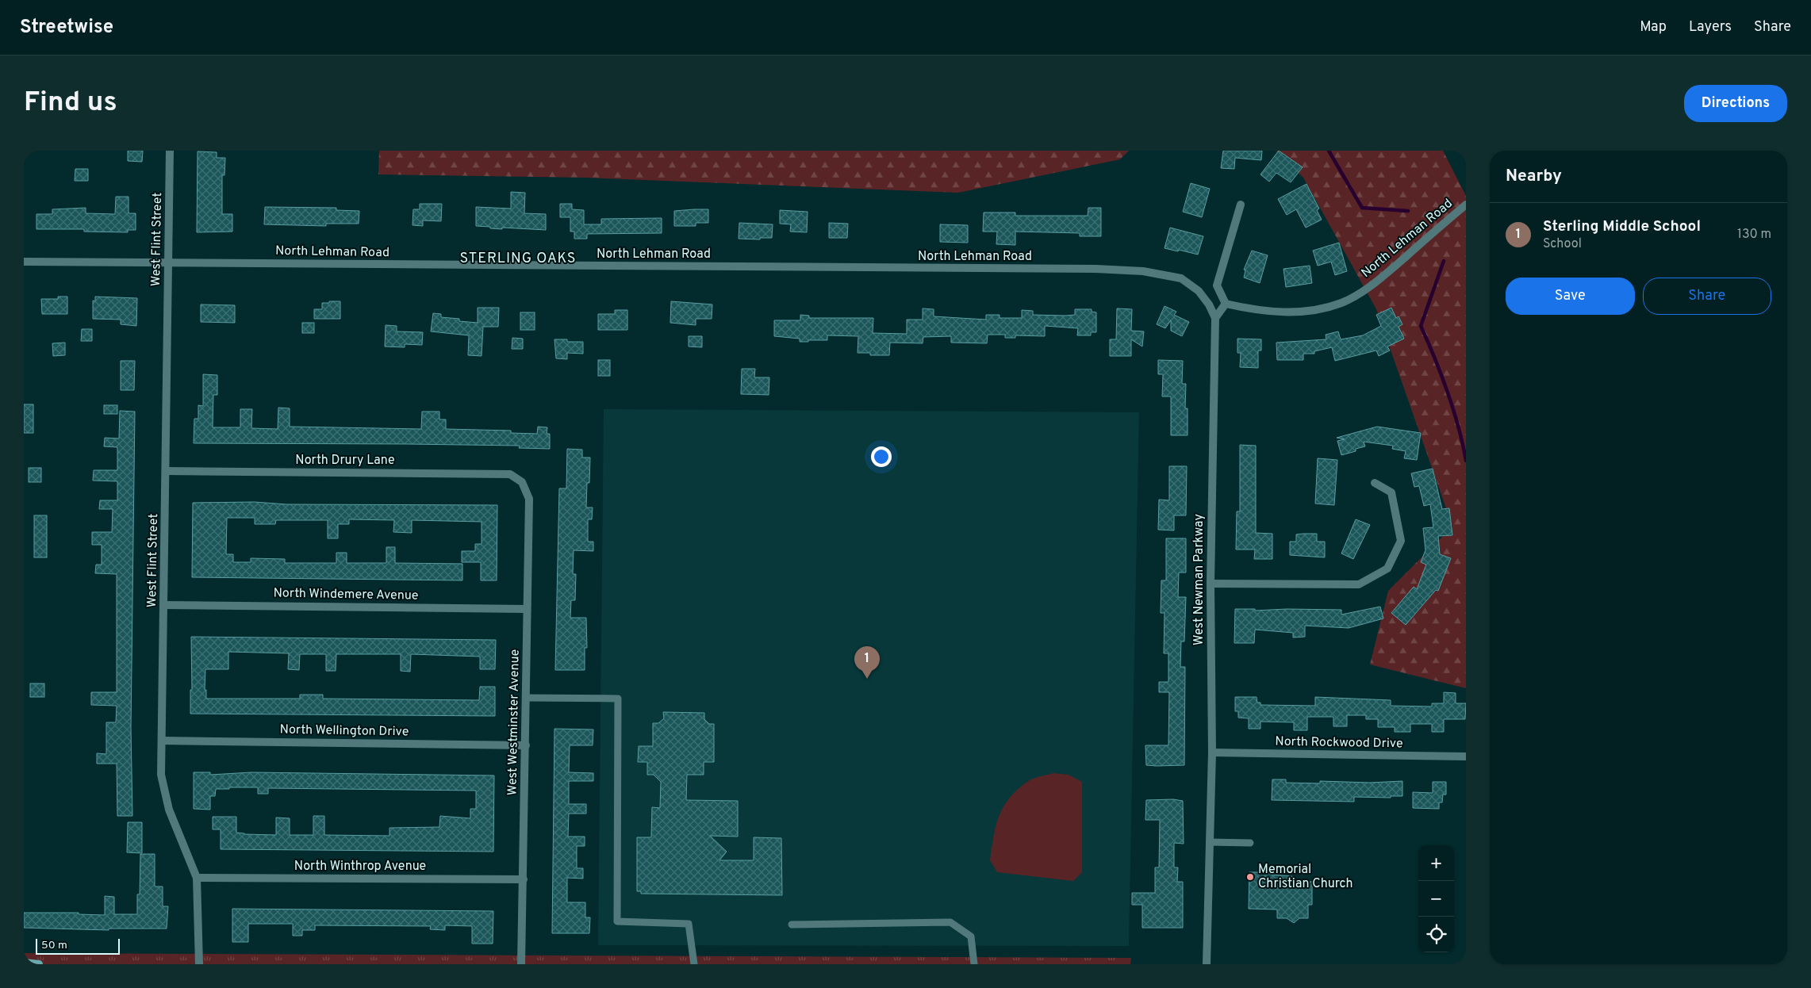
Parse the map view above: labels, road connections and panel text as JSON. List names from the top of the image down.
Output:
{
  "streets": {
    "street": [
      "North Lehman Road",
      "West Flint Street",
      "North Drury Lane",
      "West Newman Parkway",
      "North Windemere Avenue",
      "West Westminster Avenue",
      "North Wellington Drive",
      "North Rockwood Drive",
      "North Winthrop Avenue"
    ]
  },
  "crossings": [
    ["North Lehman Road", "West Flint Street"],
    ["North Lehman Road", "West Newman Parkway"],
    ["West Flint Street", "North Drury Lane"],
    ["West Flint Street", "North Windemere Avenue"],
    ["West Flint Street", "North Wellington Drive"],
    ["West Flint Street", "North Winthrop Avenue"],
    ["North Drury Lane", "West Westminster Avenue"],
    ["West Newman Parkway", "North Rockwood Drive"],
    ["North Windemere Avenue", "West Westminster Avenue"],
    ["West Westminster Avenue", "North Wellington Drive"],
    ["West Westminster Avenue", "North Winthrop Avenue"]
  ],
  "districts": ["STERLING OAKS"],
  "places": ["Memorial Christian Church"],
  "scale_bar": "50 m",
  "page": {
    "header": "Streetwise",
    "nav": ["Map", "Layers", "Share"],
    "buttons": [
      "Directions",
      ["Save", "Share"]
    ],
    "title": "Find us",
    "heading": "Nearby",
    "list": [
      {
        "mark": "1",
        "name": "Sterling Middle School",
        "note": "School",
        "value": "130 m"
      }
    ],
    "pins": "1",
    "map_buttons": ["+", "−"],
    "scale": "50 m"
  }
}
